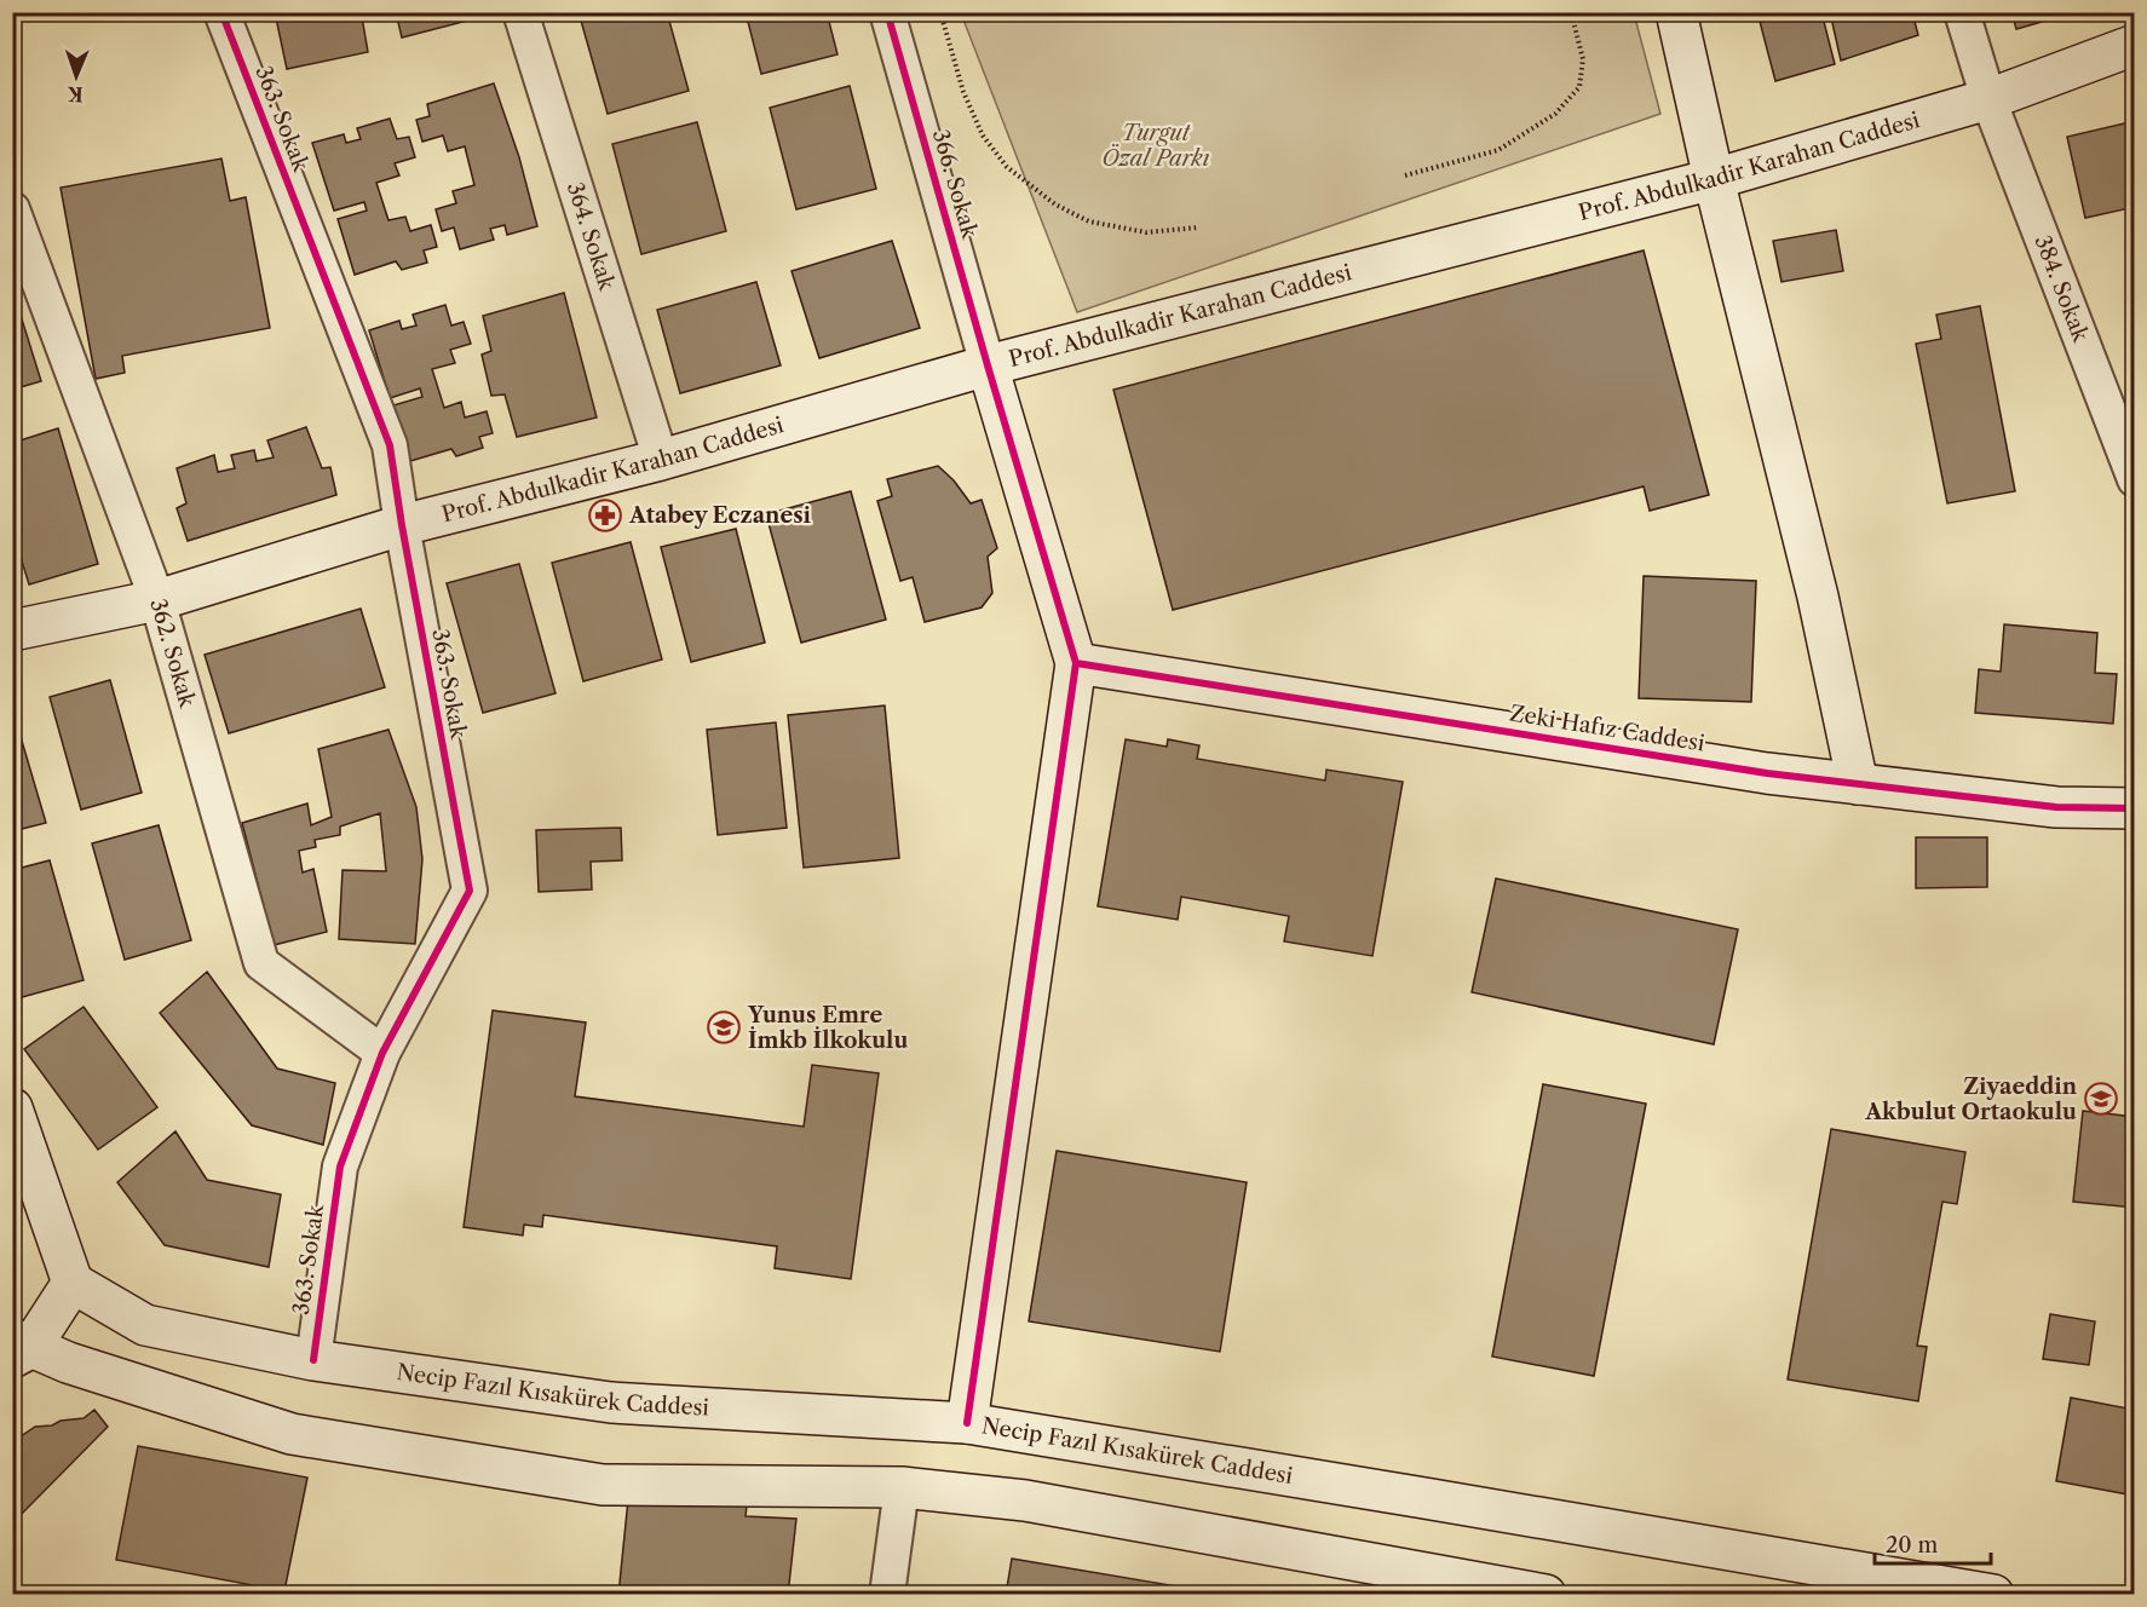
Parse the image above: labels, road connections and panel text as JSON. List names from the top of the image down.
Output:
{
  "streets": {
    "main road": ["Prof. Abdulkadir Karahan Caddesi", "Zeki Hafız Caddesi", "Necip Fazıl Kısakürek Caddesi"],
    "street": [
      "363. Sokak",
      "366. Sokak",
      "364. Sokak",
      "384. Sokak",
      "362. Sokak"
    ]
  },
  "crossings": [
    ["363. Sokak", "Prof. Abdulkadir Karahan Caddesi"],
    ["363. Sokak", "362. Sokak"],
    ["363. Sokak", "Necip Fazıl Kısakürek Caddesi"],
    ["Prof. Abdulkadir Karahan Caddesi", "366. Sokak"],
    ["Prof. Abdulkadir Karahan Caddesi", "364. Sokak"],
    ["Prof. Abdulkadir Karahan Caddesi", "384. Sokak"],
    ["Prof. Abdulkadir Karahan Caddesi", "362. Sokak"]
  ],
  "parks": ["Turgut Özal Parkı"],
  "places": {
    "pharmacy": ["Atabey Eczanesi"],
    "school or university": ["Yunus Emre İmkb İlkokulu", "Ziyaeddin Akbulut Ortaokulu"]
  },
  "scale_bar": "20 m",
  "north": "bottom"
}
